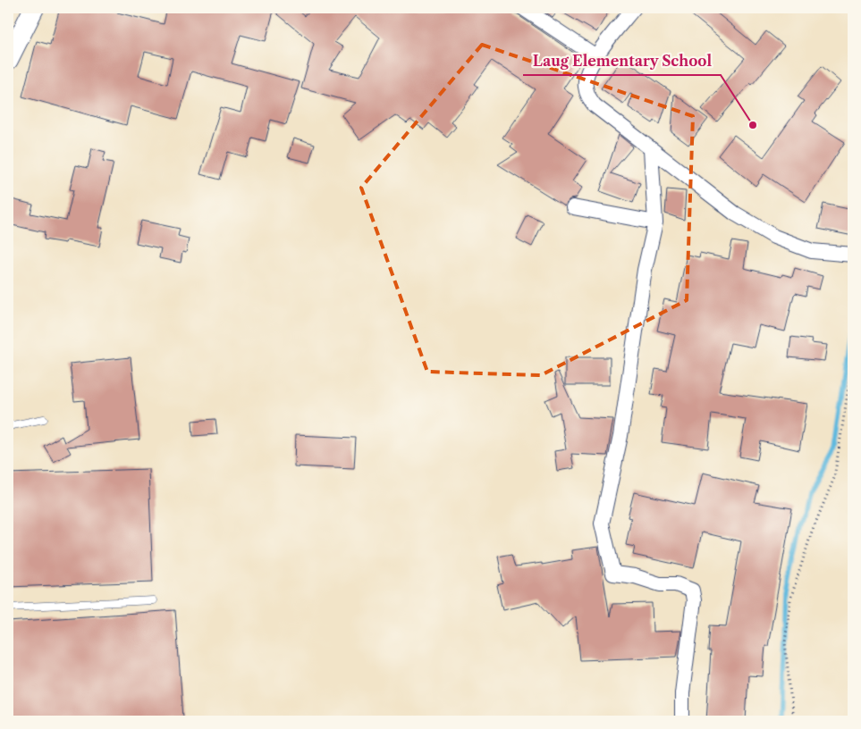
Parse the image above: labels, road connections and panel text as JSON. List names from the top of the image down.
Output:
{
  "places": ["Laug Elementary School"]
}
